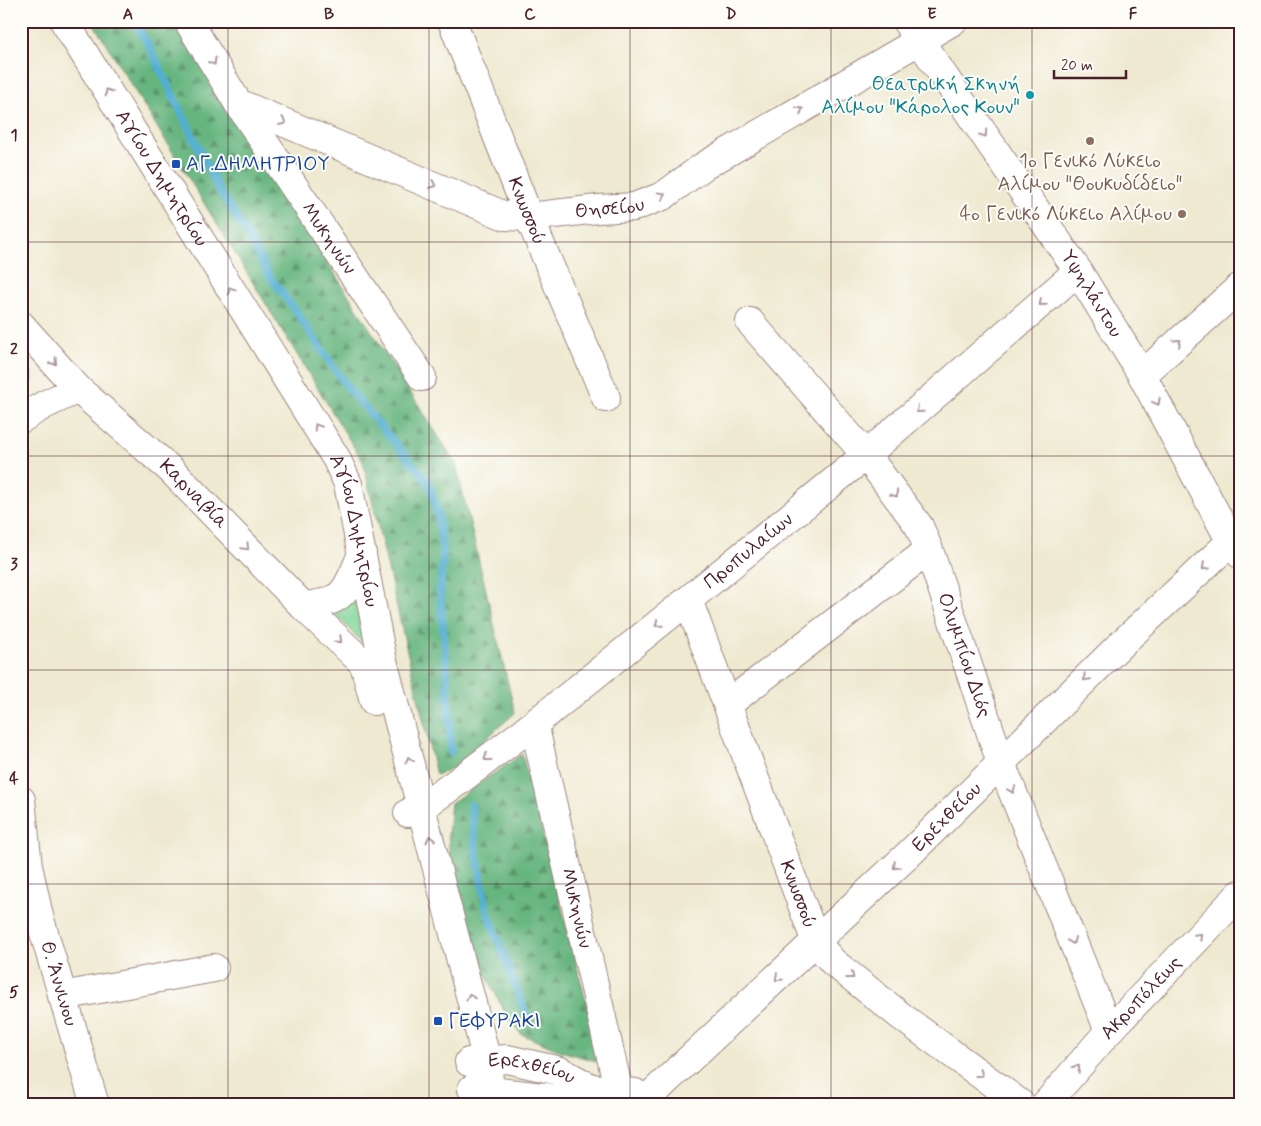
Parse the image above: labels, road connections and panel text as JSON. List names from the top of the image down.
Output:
{
  "streets": {
    "street": [
      "Αγίου Δημητρίου",
      "Θησείου",
      "Κνωσσού",
      "Μυκηνών",
      "Υψηλάντου",
      "Καρναβία",
      "Προπυλαίων",
      "Ολυμπίου Διός",
      "Ερεχθείου",
      "Θ. Άννινου",
      "Ακροπόλεως"
    ]
  },
  "crossings": [
    ["Αγίου Δημητρίου", "Καρναβία"],
    ["Αγίου Δημητρίου", "Προπυλαίων"],
    ["Αγίου Δημητρίου", "Ερεχθείου"],
    ["Θησείου", "Κνωσσού"],
    ["Θησείου", "Μυκηνών"],
    ["Θησείου", "Υψηλάντου"],
    ["Κνωσσού", "Προπυλαίων"],
    ["Κνωσσού", "Ερεχθείου"],
    ["Μυκηνών", "Προπυλαίων"],
    ["Υψηλάντου", "Προπυλαίων"],
    ["Υψηλάντου", "Ερεχθείου"],
    ["Προπυλαίων", "Ολυμπίου Διός"],
    ["Ολυμπίου Διός", "Ερεχθείου"],
    ["Ολυμπίου Διός", "Ακροπόλεως"]
  ],
  "one_way": [
    "Θησείου",
    "Υψηλάντου",
    "Καρναβία",
    "Προπυλαίων",
    "Ολυμπίου Διός",
    "Ακροπόλεως"
  ],
  "places": {
    "other": ["Θεατρική Σκηνή Αλίμου \"Κάρολος Κουν\"", "1ο Γενικό Λύκειο Αλίμου \"Θουκυδίδειο\"", "4ο Γενικό Λύκειο Αλίμου"],
    "transit": ["ΑΓ.ΔΗΜΗΤΡΙΟΥ", "ΓΕΦΥΡΑΚΙ"]
  },
  "scale_bar": "20 m",
  "grid": {
    "columns": [
      "A",
      "B",
      "C",
      "D",
      "E",
      "F"
    ],
    "rows": [
      "1",
      "2",
      "3",
      "4",
      "5"
    ]
  }
}
